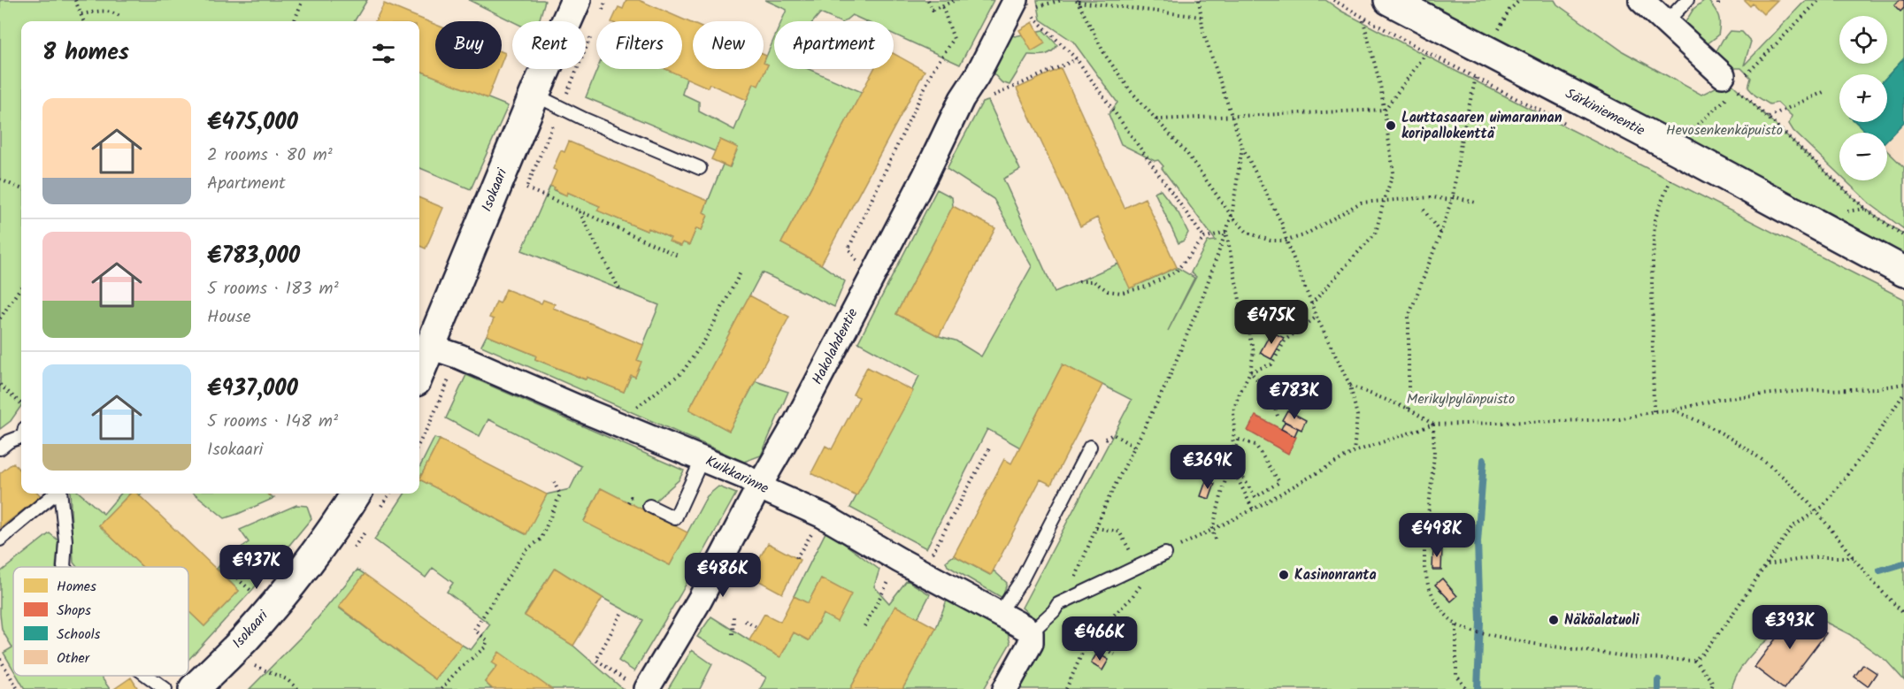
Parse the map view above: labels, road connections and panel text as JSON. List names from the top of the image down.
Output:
{
  "streets": {
    "street": [
      "Särkiniementie",
      "Isokaari",
      "Hakolahdentie",
      "Kuikkarinne"
    ]
  },
  "crossings": [
    ["Isokaari", "Kuikkarinne"],
    ["Hakolahdentie", "Kuikkarinne"]
  ],
  "parks": ["Hevosenkenkäpuisto", "Merikylpylänpuisto"],
  "places": ["Lauttasaaren uimarannan koripallokenttä", "Kasinonranta", "Näköalatuoli"],
  "legend": [
    "Homes",
    "Shops",
    "Schools",
    "Other"
  ],
  "page": {
    "map_buttons": ["+", "−"],
    "chip": [
      "Buy",
      "Rent",
      "Filters",
      "New",
      "Apartment"
    ],
    "heading": "8 homes",
    "list": [
      {
        "name": "€475,000",
        "note": "2 rooms · 80 m² · Apartment"
      },
      {
        "name": "€783,000",
        "note": "5 rooms · 183 m² · House"
      },
      {
        "name": "€937,000",
        "note": "5 rooms · 148 m² · Isokaari"
      }
    ],
    "price": [
      "€475K",
      "€783K",
      "€369K",
      "€498K",
      "€937K",
      "€486K",
      "€393K",
      "€466K"
    ]
  }
}
